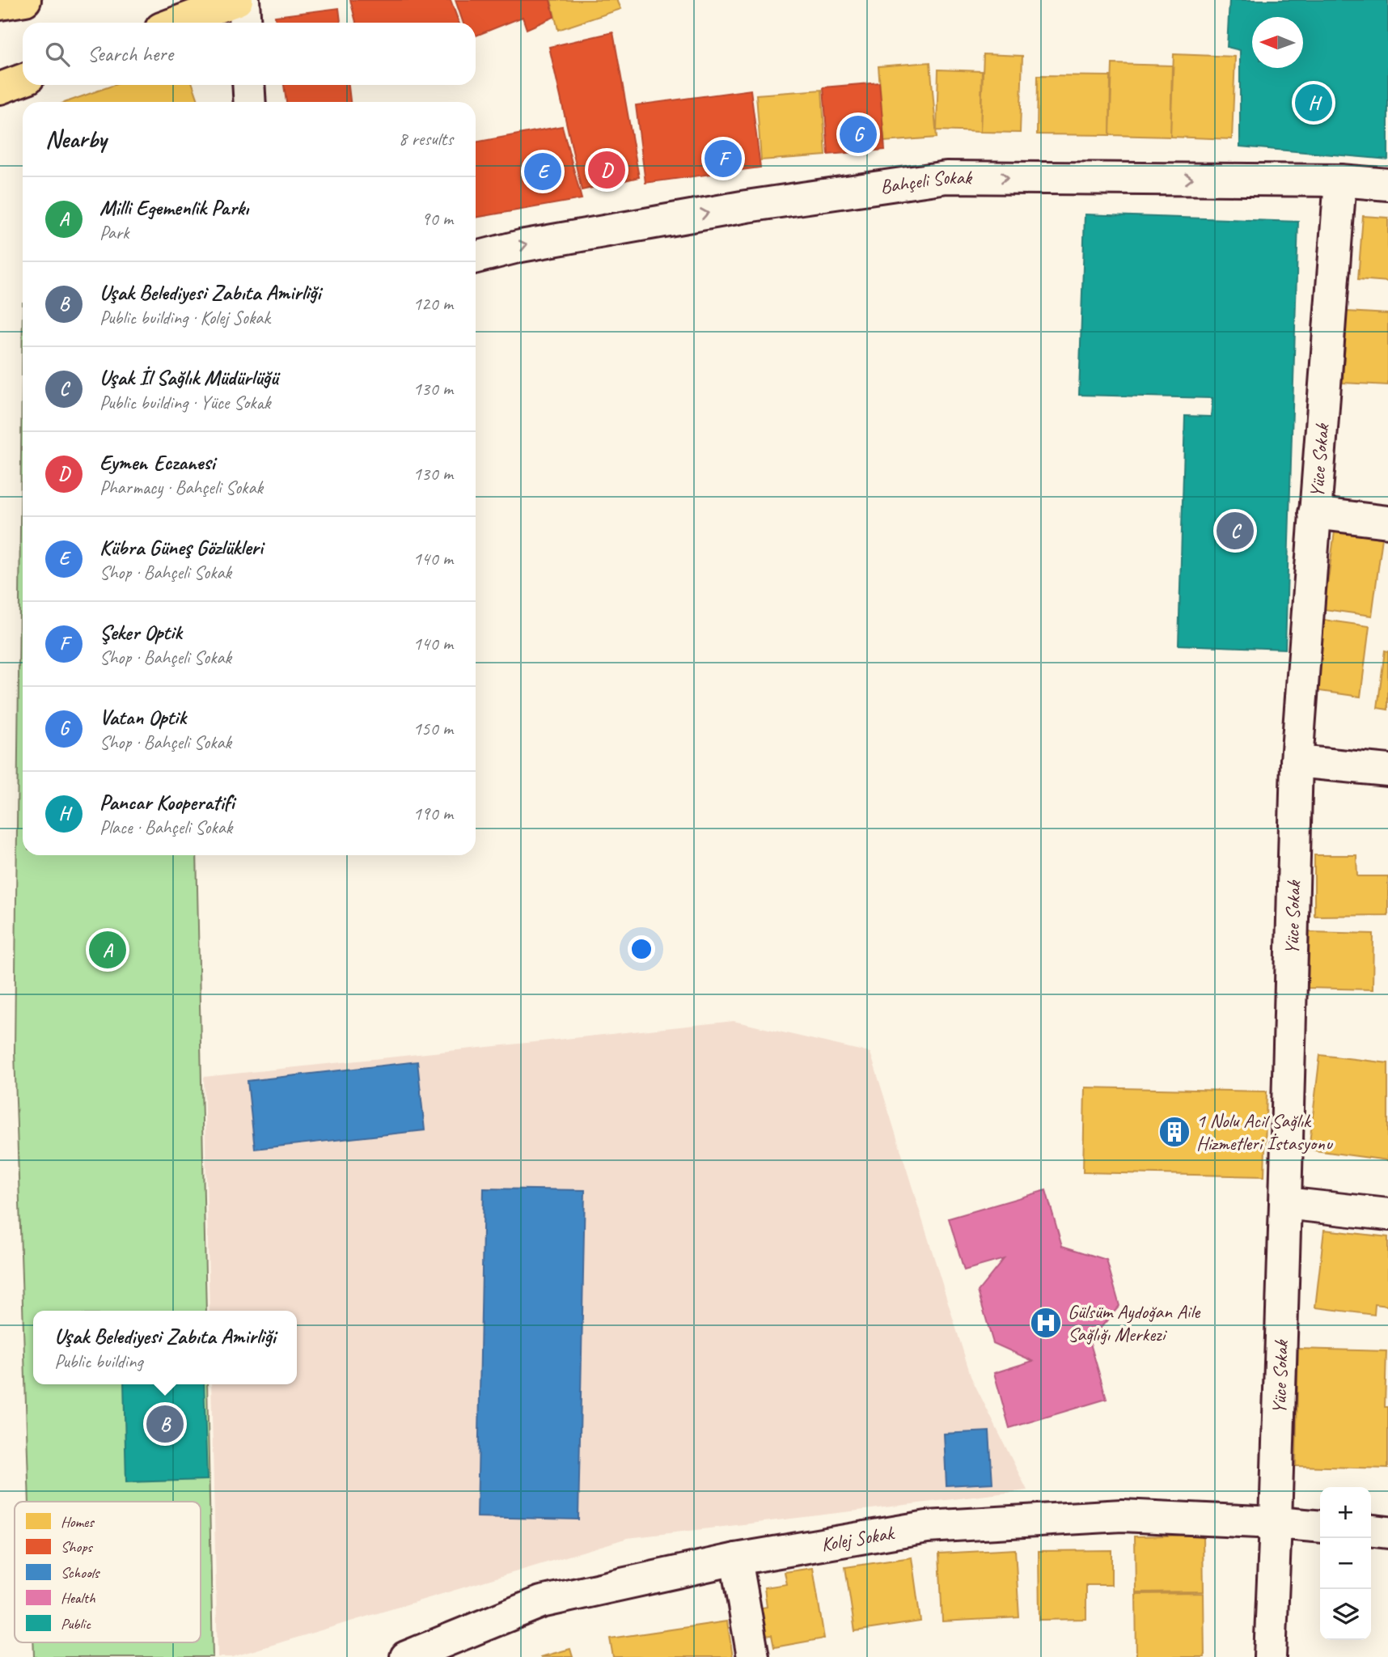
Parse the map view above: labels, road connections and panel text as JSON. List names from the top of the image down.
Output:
{
  "streets": {
    "street": ["Bahçeli Sokak", "Yüce Sokak", "Kolej Sokak"]
  },
  "crossings": [
    ["Bahçeli Sokak", "Yüce Sokak"],
    ["Yüce Sokak", "Kolej Sokak"]
  ],
  "one_way": ["Bahçeli Sokak"],
  "places": {
    "building": ["1 Nolu Acil Sağlık Hizmetleri İstasyonu"],
    "hospital": ["Gülsüm Aydoğan Aile Sağlığı Merkezi"]
  },
  "legend": [
    "Homes",
    "Shops",
    "Schools",
    "Health",
    "Public"
  ],
  "north": "left",
  "page": {
    "search": "Search here",
    "pins": [
      "H",
      "G",
      "F",
      "D",
      "E",
      "C",
      "A",
      "B"
    ],
    "heading": ["Nearby", "8 results"],
    "list": [
      {
        "mark": "A",
        "name": "Milli Egemenlik Parkı",
        "note": "Park",
        "value": "90 m"
      },
      {
        "mark": "B",
        "name": "Uşak Belediyesi Zabıta Amirliği",
        "note": "Public building · Kolej Sokak",
        "value": "120 m"
      },
      {
        "mark": "C",
        "name": "Uşak İl Sağlık Müdürlüğü",
        "note": "Public building · Yüce Sokak",
        "value": "130 m"
      },
      {
        "mark": "D",
        "name": "Eymen Eczanesi",
        "note": "Pharmacy · Bahçeli Sokak",
        "value": "130 m"
      },
      {
        "mark": "E",
        "name": "Kübra Güneş Gözlükleri",
        "note": "Shop · Bahçeli Sokak",
        "value": "140 m"
      },
      {
        "mark": "F",
        "name": "Şeker Optik",
        "note": "Shop · Bahçeli Sokak",
        "value": "140 m"
      },
      {
        "mark": "G",
        "name": "Vatan Optik",
        "note": "Shop · Bahçeli Sokak",
        "value": "150 m"
      },
      {
        "mark": "H",
        "name": "Pancar Kooperatifi",
        "note": "Place · Bahçeli Sokak",
        "value": "190 m"
      }
    ],
    "popup": ["Uşak Belediyesi Zabıta Amirliği", "Public building"],
    "map_buttons": ["+", "−"]
  }
}
